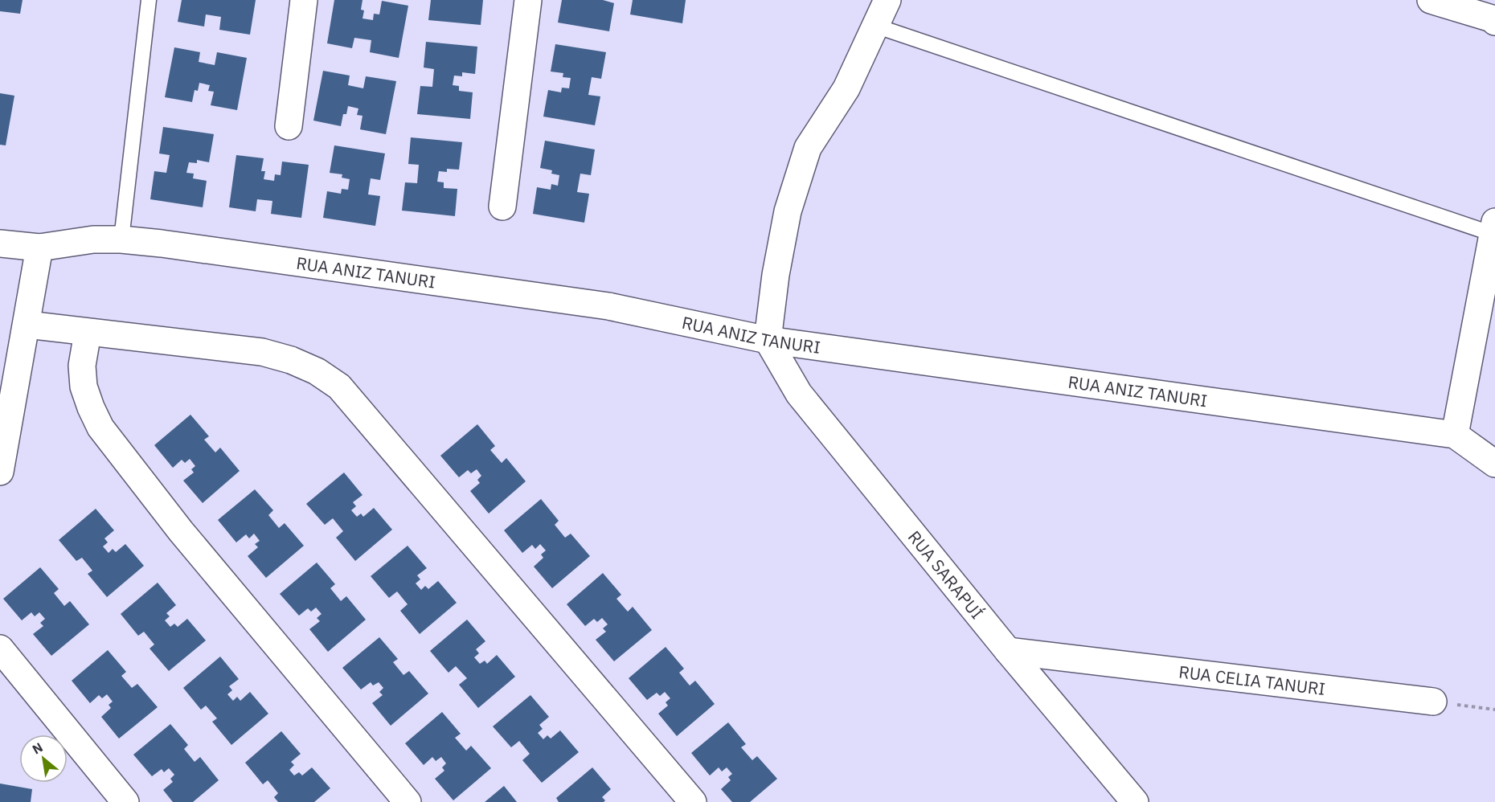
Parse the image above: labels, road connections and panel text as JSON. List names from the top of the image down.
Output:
{
  "streets": {
    "street": ["RUA ANIZ TANURI", "RUA SARAPUÍ", "RUA CELIA TANURI"]
  },
  "crossings": [
    ["RUA ANIZ TANURI", "RUA SARAPUÍ"],
    ["RUA SARAPUÍ", "RUA CELIA TANURI"]
  ],
  "north": "top left"
}
